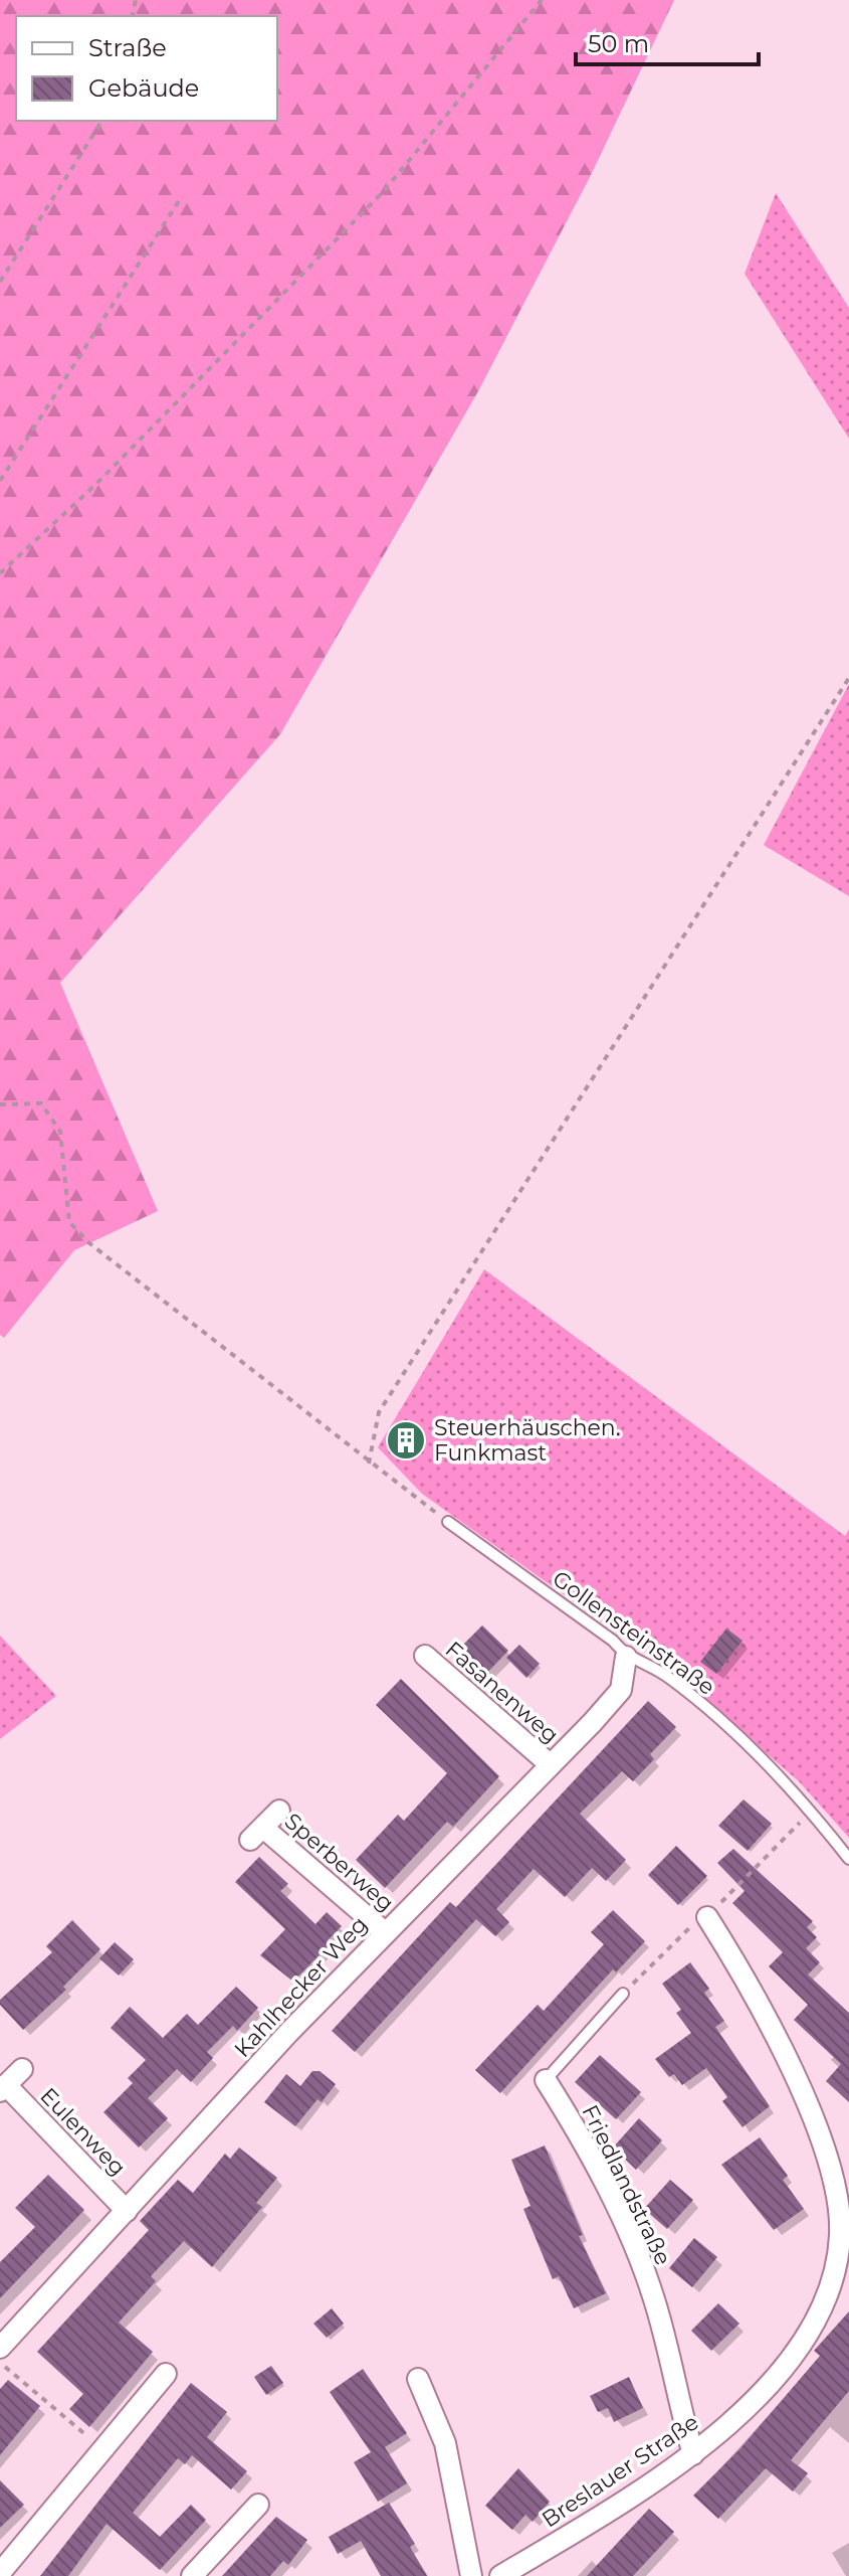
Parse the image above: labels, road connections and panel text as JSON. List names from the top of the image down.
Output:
{
  "streets": {
    "street": [
      "Fasanenweg",
      "Sperberweg",
      "Kahlhecker Weg",
      "Eulenweg",
      "Friedlandstraße",
      "Breslauer Straße"
    ],
    "lane": ["Gollensteinstraße"]
  },
  "crossings": [
    ["Gollensteinstraße", "Kahlhecker Weg"],
    ["Fasanenweg", "Kahlhecker Weg"],
    ["Sperberweg", "Kahlhecker Weg"],
    ["Kahlhecker Weg", "Eulenweg"],
    ["Friedlandstraße", "Breslauer Straße"]
  ],
  "places": {
    "building": ["Steuerhäuschen. Funkmast"]
  },
  "legend": ["Straße", "Gebäude"],
  "scale_bar": "50 m"
}
